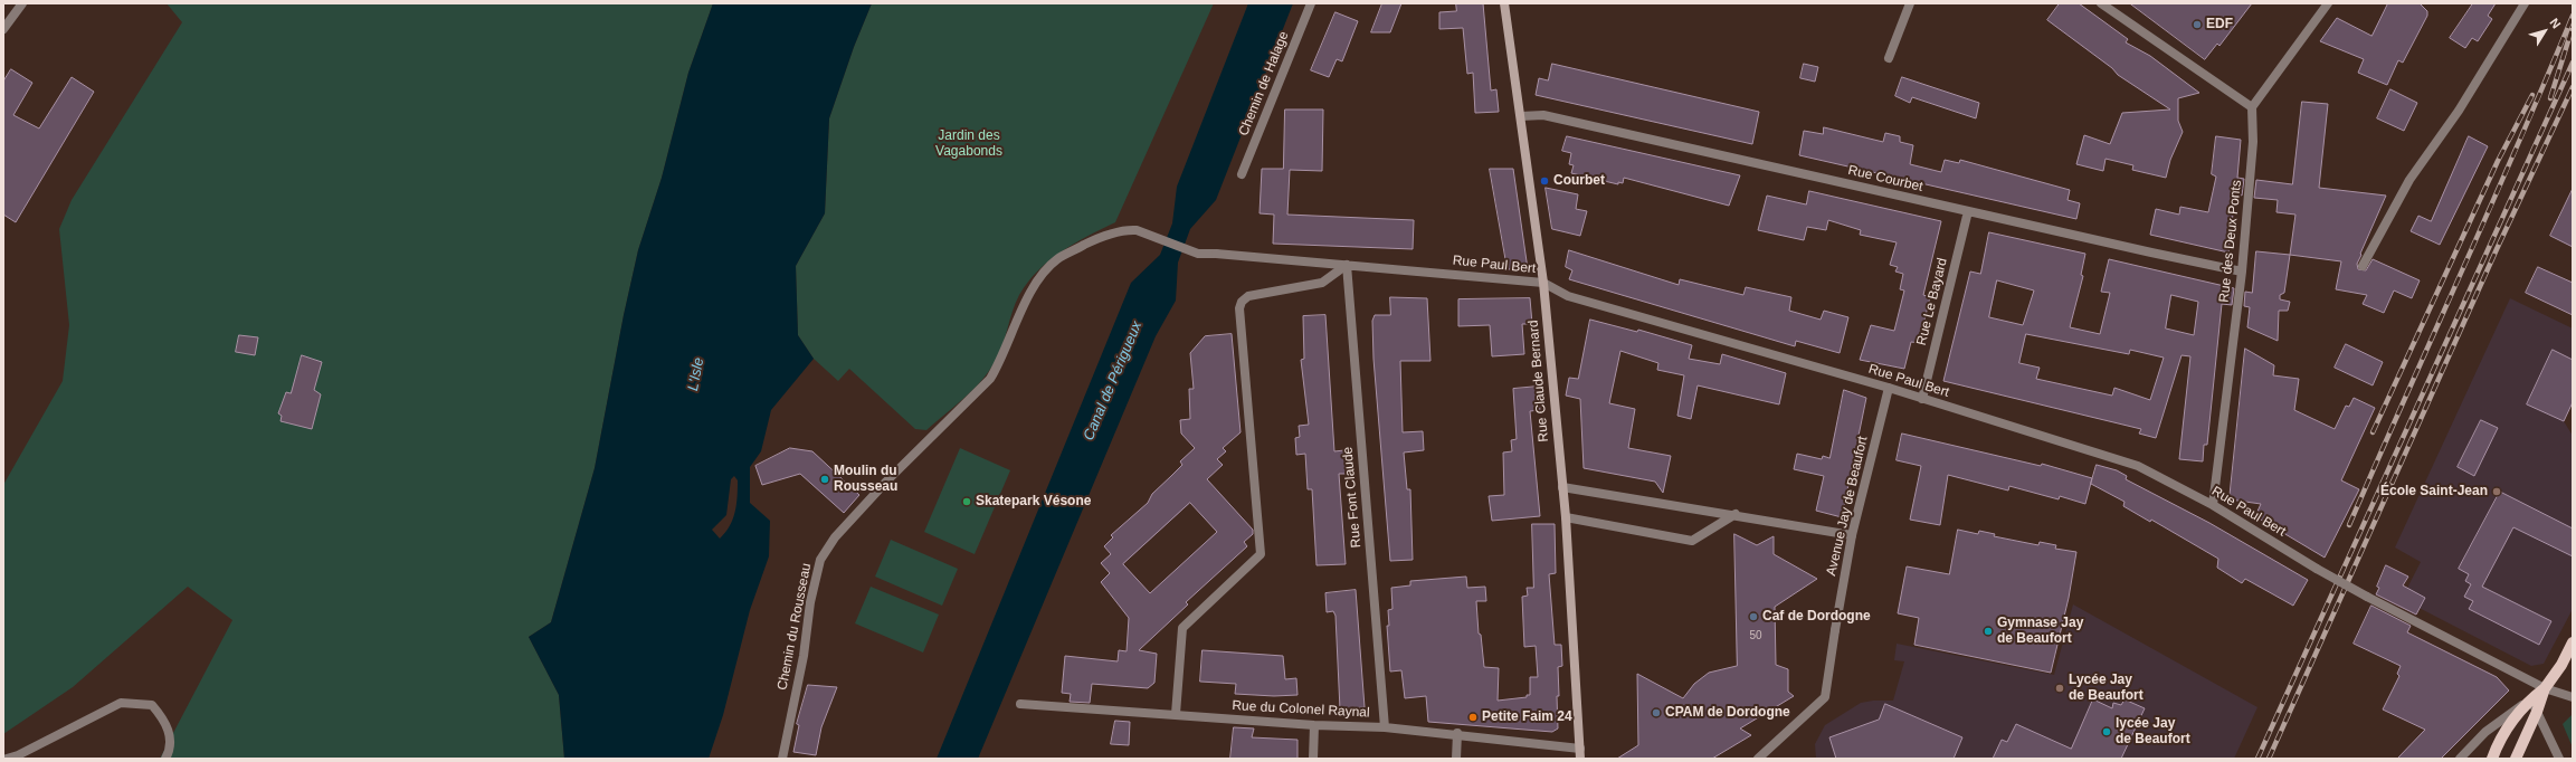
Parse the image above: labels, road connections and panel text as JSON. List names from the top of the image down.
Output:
{
  "streets": {
    "main road": ["Rue Claude Bernard"],
    "street": [
      "Chemin de Halage",
      "Rue Courbet",
      "Rue des Deux Ponts",
      "Rue Paul Bert",
      "Rue Le Bayard",
      "Rue Font Claude",
      "Avenue Jay de Beaufort",
      "Chemin du Rousseau",
      "Rue du Colonel Raynal"
    ]
  },
  "crossings": [
    ["Rue Courbet", "Rue des Deux Ponts"],
    ["Rue Courbet", "Rue Le Bayard"],
    ["Rue Courbet", "Rue Claude Bernard"],
    ["Rue des Deux Ponts", "Rue Paul Bert"],
    ["Rue Paul Bert", "Rue Le Bayard"],
    ["Rue Paul Bert", "Rue Claude Bernard"],
    ["Rue Paul Bert", "Rue Font Claude"],
    ["Rue Paul Bert", "Avenue Jay de Beaufort"],
    ["Rue Paul Bert", "Chemin du Rousseau"],
    ["Rue Claude Bernard", "Rue du Colonel Raynal"],
    ["Rue Font Claude", "Rue du Colonel Raynal"]
  ],
  "water": ["L'Isle", "Canal de Périgueux"],
  "parks": ["Jardin des Vagabonds"],
  "places": [
    "EDF",
    "Courbet",
    "Moulin du Rousseau",
    "École Saint-Jean",
    "Skatepark Vésone",
    "Caf de Dordogne",
    "Gymnase Jay de Beaufort",
    "Lycée Jay de Beaufort",
    "CPAM de Dordogne",
    "Petite Faim 24",
    "lycée Jay de Beaufort"
  ],
  "house_numbers": ["50"],
  "north": "top right"
}
